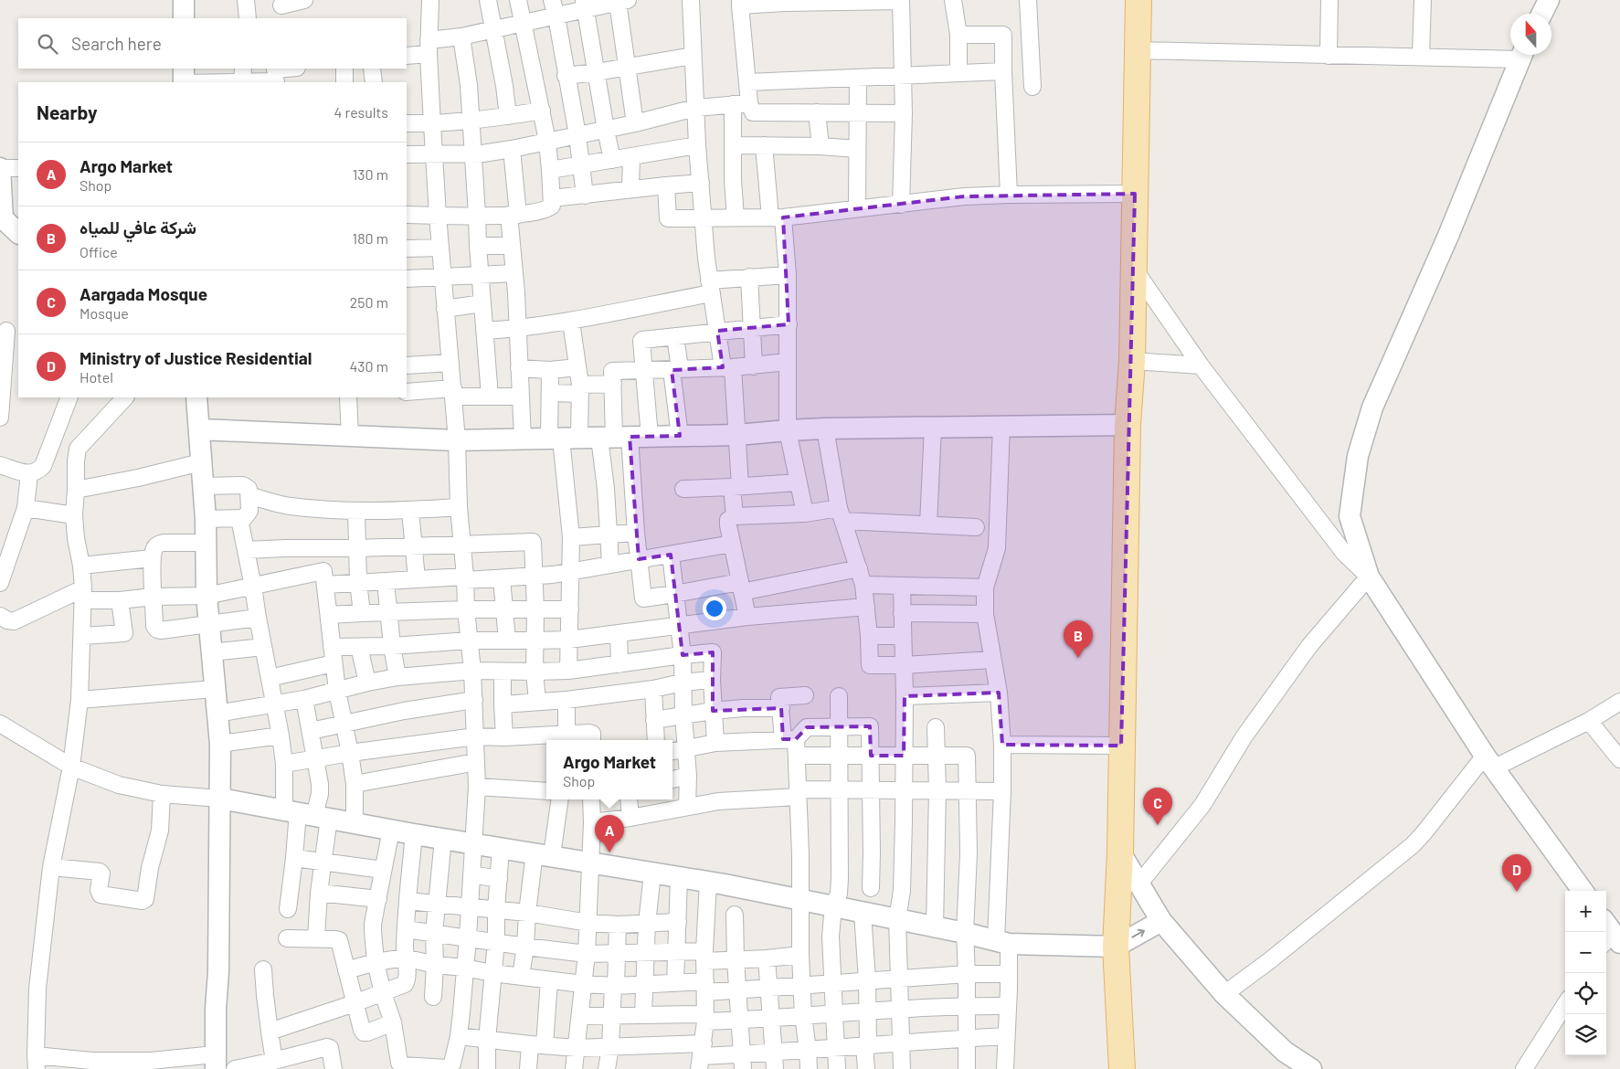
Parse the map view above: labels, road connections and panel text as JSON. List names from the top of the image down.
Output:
{
  "north": "top",
  "page": {
    "search": "Search here",
    "heading": ["Nearby", "4 results"],
    "list": [
      {
        "mark": "A",
        "name": "Argo Market",
        "note": "Shop",
        "value": "130 m"
      },
      {
        "mark": "B",
        "name": "شركة عافي للمياه",
        "note": "Office",
        "value": "180 m"
      },
      {
        "mark": "C",
        "name": "Aargada Mosque",
        "note": "Mosque",
        "value": "250 m"
      },
      {
        "mark": "D",
        "name": "Ministry of Justice Residential",
        "note": "Hotel",
        "value": "430 m"
      }
    ],
    "pins": [
      "B",
      "C",
      "A",
      "D"
    ],
    "popup": ["Argo Market", "Shop"],
    "map_buttons": ["+", "−"]
  }
}
